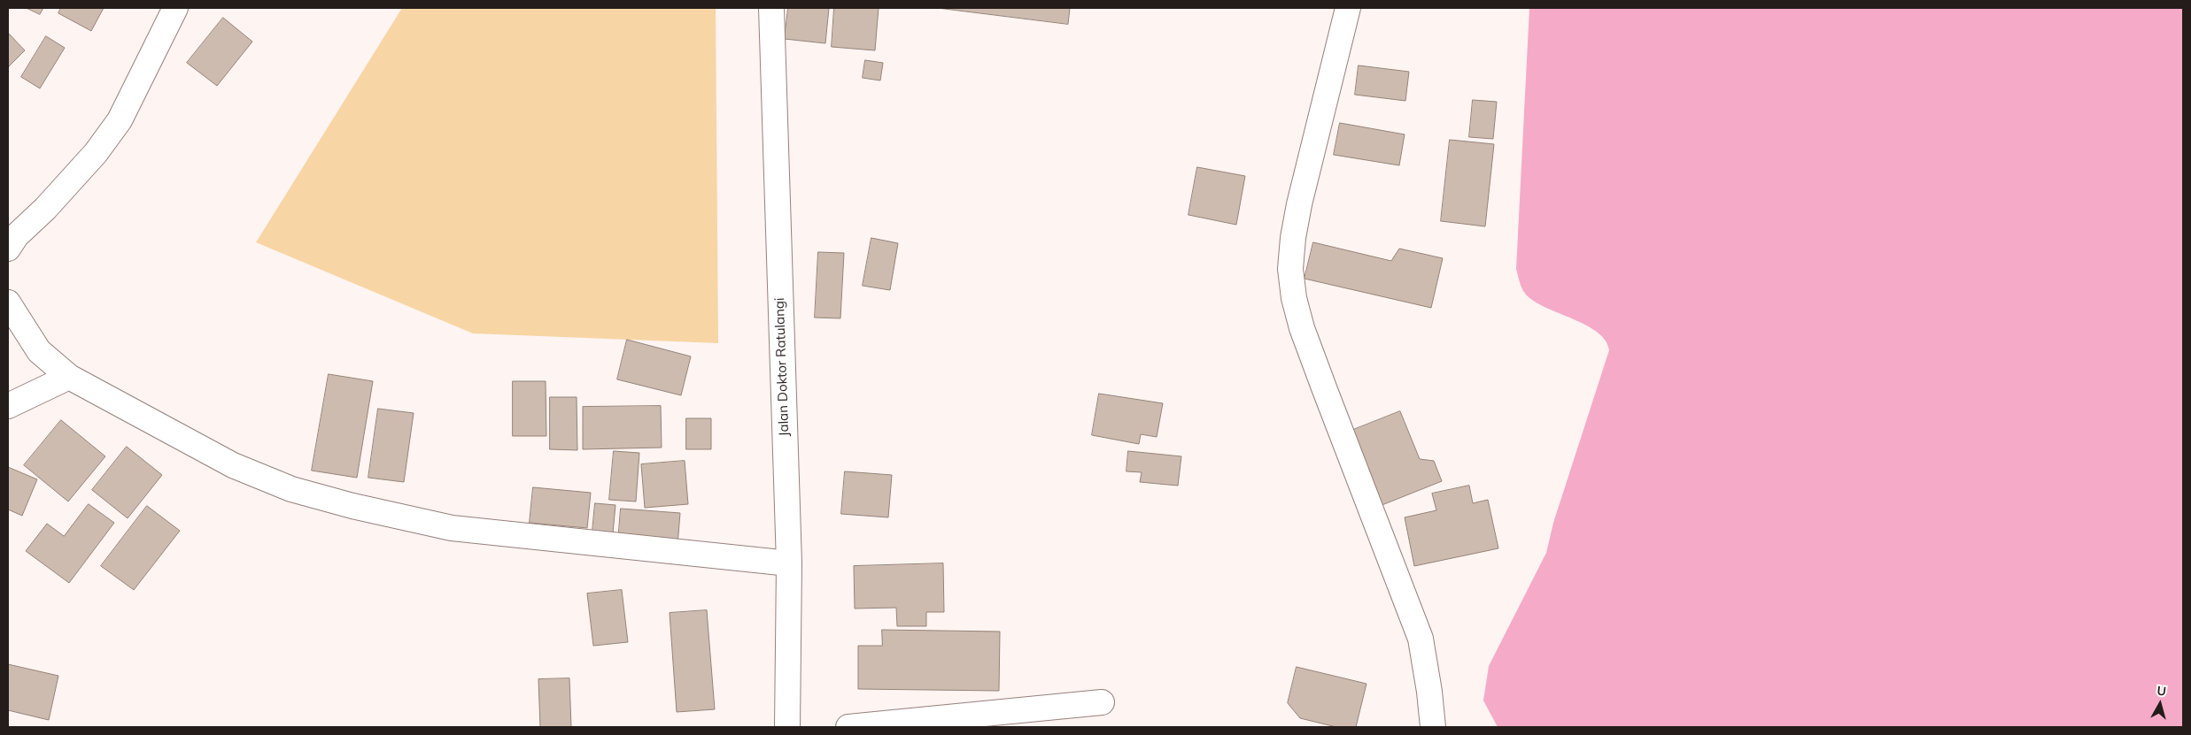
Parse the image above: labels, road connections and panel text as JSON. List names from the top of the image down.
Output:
{
  "streets": {
    "main road": ["Jalan Doktor Ratulangi"]
  },
  "north": "top"
}
